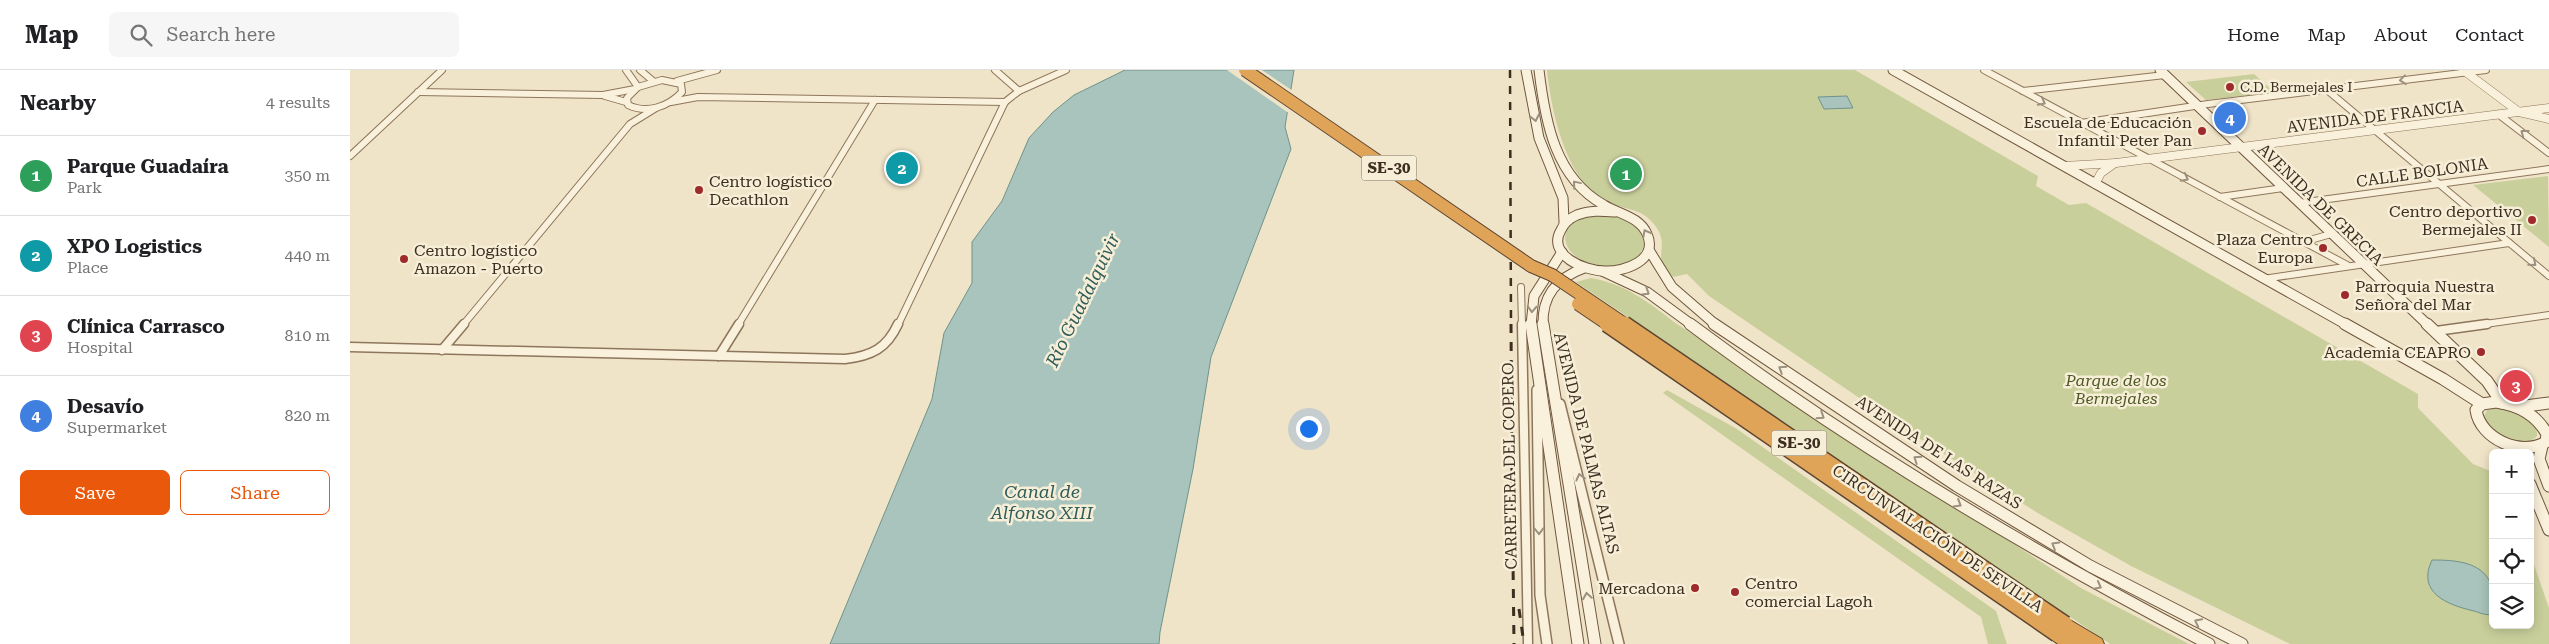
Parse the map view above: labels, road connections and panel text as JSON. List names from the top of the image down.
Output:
{
  "streets": {
    "highway": ["SE-30", "CIRCUNVALACIÓN DE SEVILLA"],
    "main road": ["AVENIDA DE GRECIA", "AVENIDA DE PALMAS ALTAS", "AVENIDA DE LAS RAZAS"],
    "street": ["AVENIDA DE FRANCIA", "CALLE BOLONIA", "CARRETERA DEL COPERO"]
  },
  "crossings": [
    ["AVENIDA DE FRANCIA", "AVENIDA DE GRECIA"],
    ["CALLE BOLONIA", "AVENIDA DE GRECIA"],
    ["AVENIDA DE PALMAS ALTAS", "AVENIDA DE LAS RAZAS"]
  ],
  "water": ["Río Guadalquivir", "Canal de Alfonso XIII"],
  "parks": ["Parque de los Bermejales"],
  "places": [
    "C.D. Bermejales I",
    "Escuela de Educación Infantil Peter Pan",
    "Centro logístico Decathlon",
    "Centro deportivo Bermejales II",
    "Plaza Centro Europa",
    "Centro logístico Amazon - Puerto",
    "Parroquia Nuestra Señora del Mar",
    "Academia CEAPRO",
    "Mercadona",
    "Centro comercial Lagoh"
  ],
  "page": {
    "header": "Map",
    "search": "Search here",
    "nav": [
      "Home",
      "Map",
      "About",
      "Contact"
    ],
    "heading": ["Nearby", "4 results"],
    "pins": [
      "4",
      "2",
      "1",
      "3"
    ],
    "list": [
      {
        "mark": "1",
        "name": "Parque Guadaíra",
        "note": "Park",
        "value": "350 m"
      },
      {
        "mark": "2",
        "name": "XPO Logistics",
        "note": "Place",
        "value": "440 m"
      },
      {
        "mark": "3",
        "name": "Clínica Carrasco",
        "note": "Hospital",
        "value": "810 m"
      },
      {
        "mark": "4",
        "name": "Desavío",
        "note": "Supermarket",
        "value": "820 m"
      }
    ],
    "map_buttons": ["+", "−"],
    "buttons": ["Save", "Share"]
  }
}
